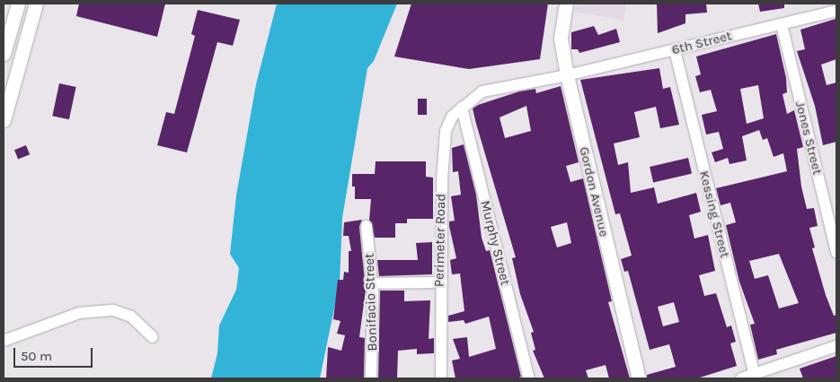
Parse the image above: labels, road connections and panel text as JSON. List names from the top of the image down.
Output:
{
  "streets": {
    "main road": ["Gordon Avenue"],
    "street": [
      "6th Street",
      "Jones Street",
      "Kessing Street",
      "Perimeter Road",
      "Murphy Street",
      "Bonifacio Street"
    ]
  },
  "crossings": [
    ["6th Street", "Jones Street"],
    ["6th Street", "Gordon Avenue"],
    ["6th Street", "Kessing Street"],
    ["6th Street", "Perimeter Road"],
    ["Perimeter Road", "Murphy Street"]
  ],
  "scale_bar": "50 m"
}
